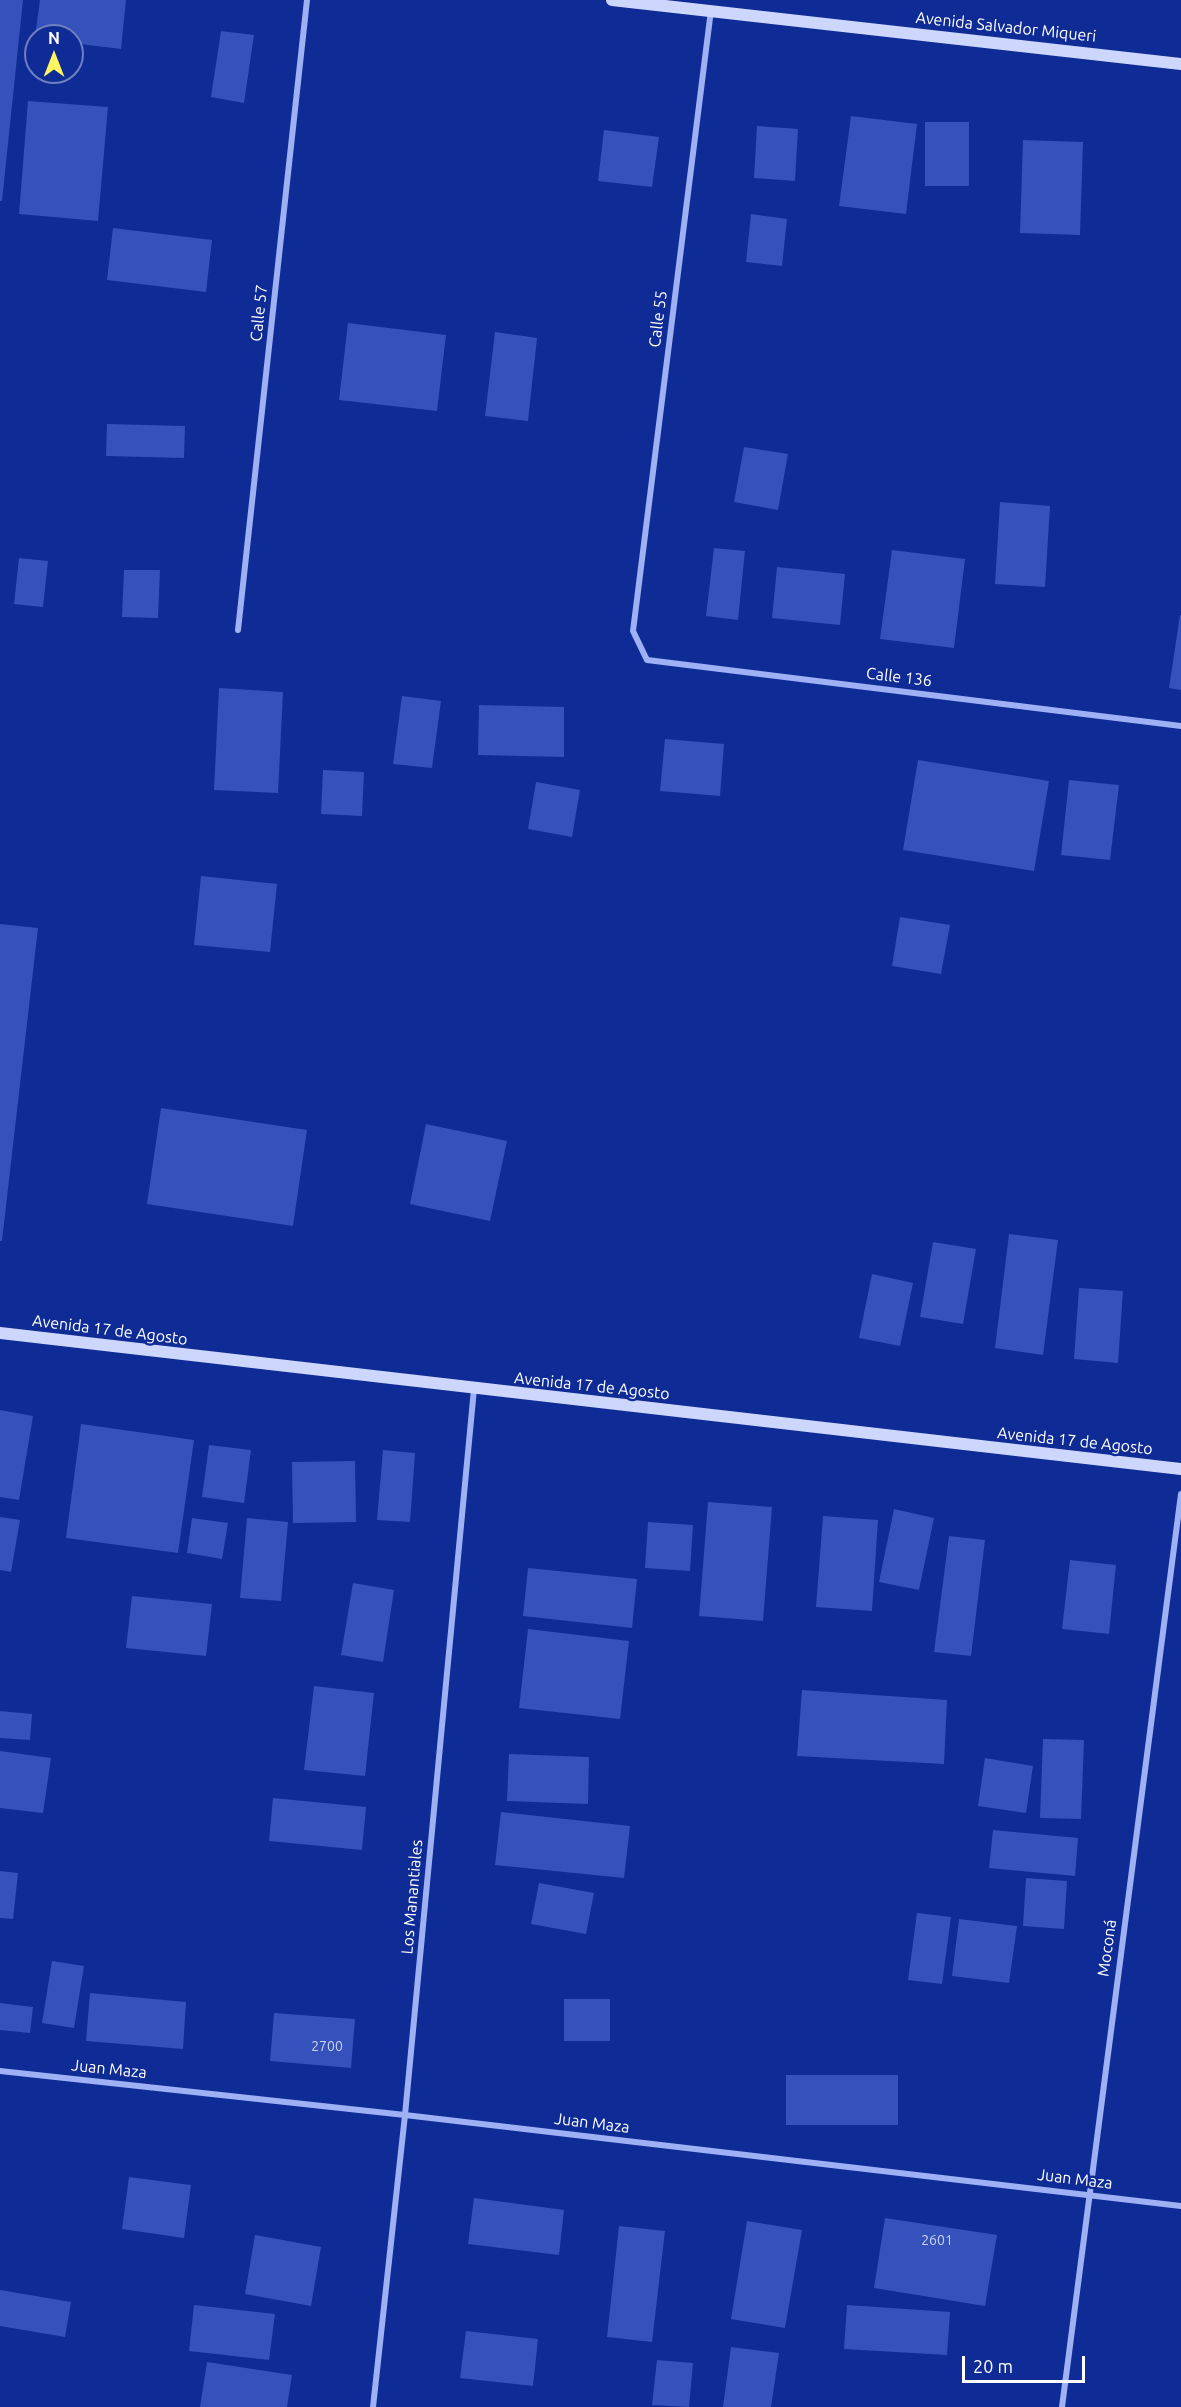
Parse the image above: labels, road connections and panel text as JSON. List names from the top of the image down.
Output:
{
  "streets": {
    "main road": ["Avenida Salvador Miqueri", "Avenida 17 de Agosto"],
    "street": [
      "Calle 57",
      "Calle 55",
      "Calle 136",
      "Los Manantiales",
      "Moconá",
      "Juan Maza"
    ]
  },
  "crossings": [
    ["Avenida Salvador Miqueri", "Calle 55"],
    ["Calle 55", "Calle 136"],
    ["Avenida 17 de Agosto", "Los Manantiales"],
    ["Los Manantiales", "Juan Maza"],
    ["Moconá", "Juan Maza"]
  ],
  "house_numbers": ["2700", "2601"],
  "scale_bar": "20 m",
  "north": "top"
}
